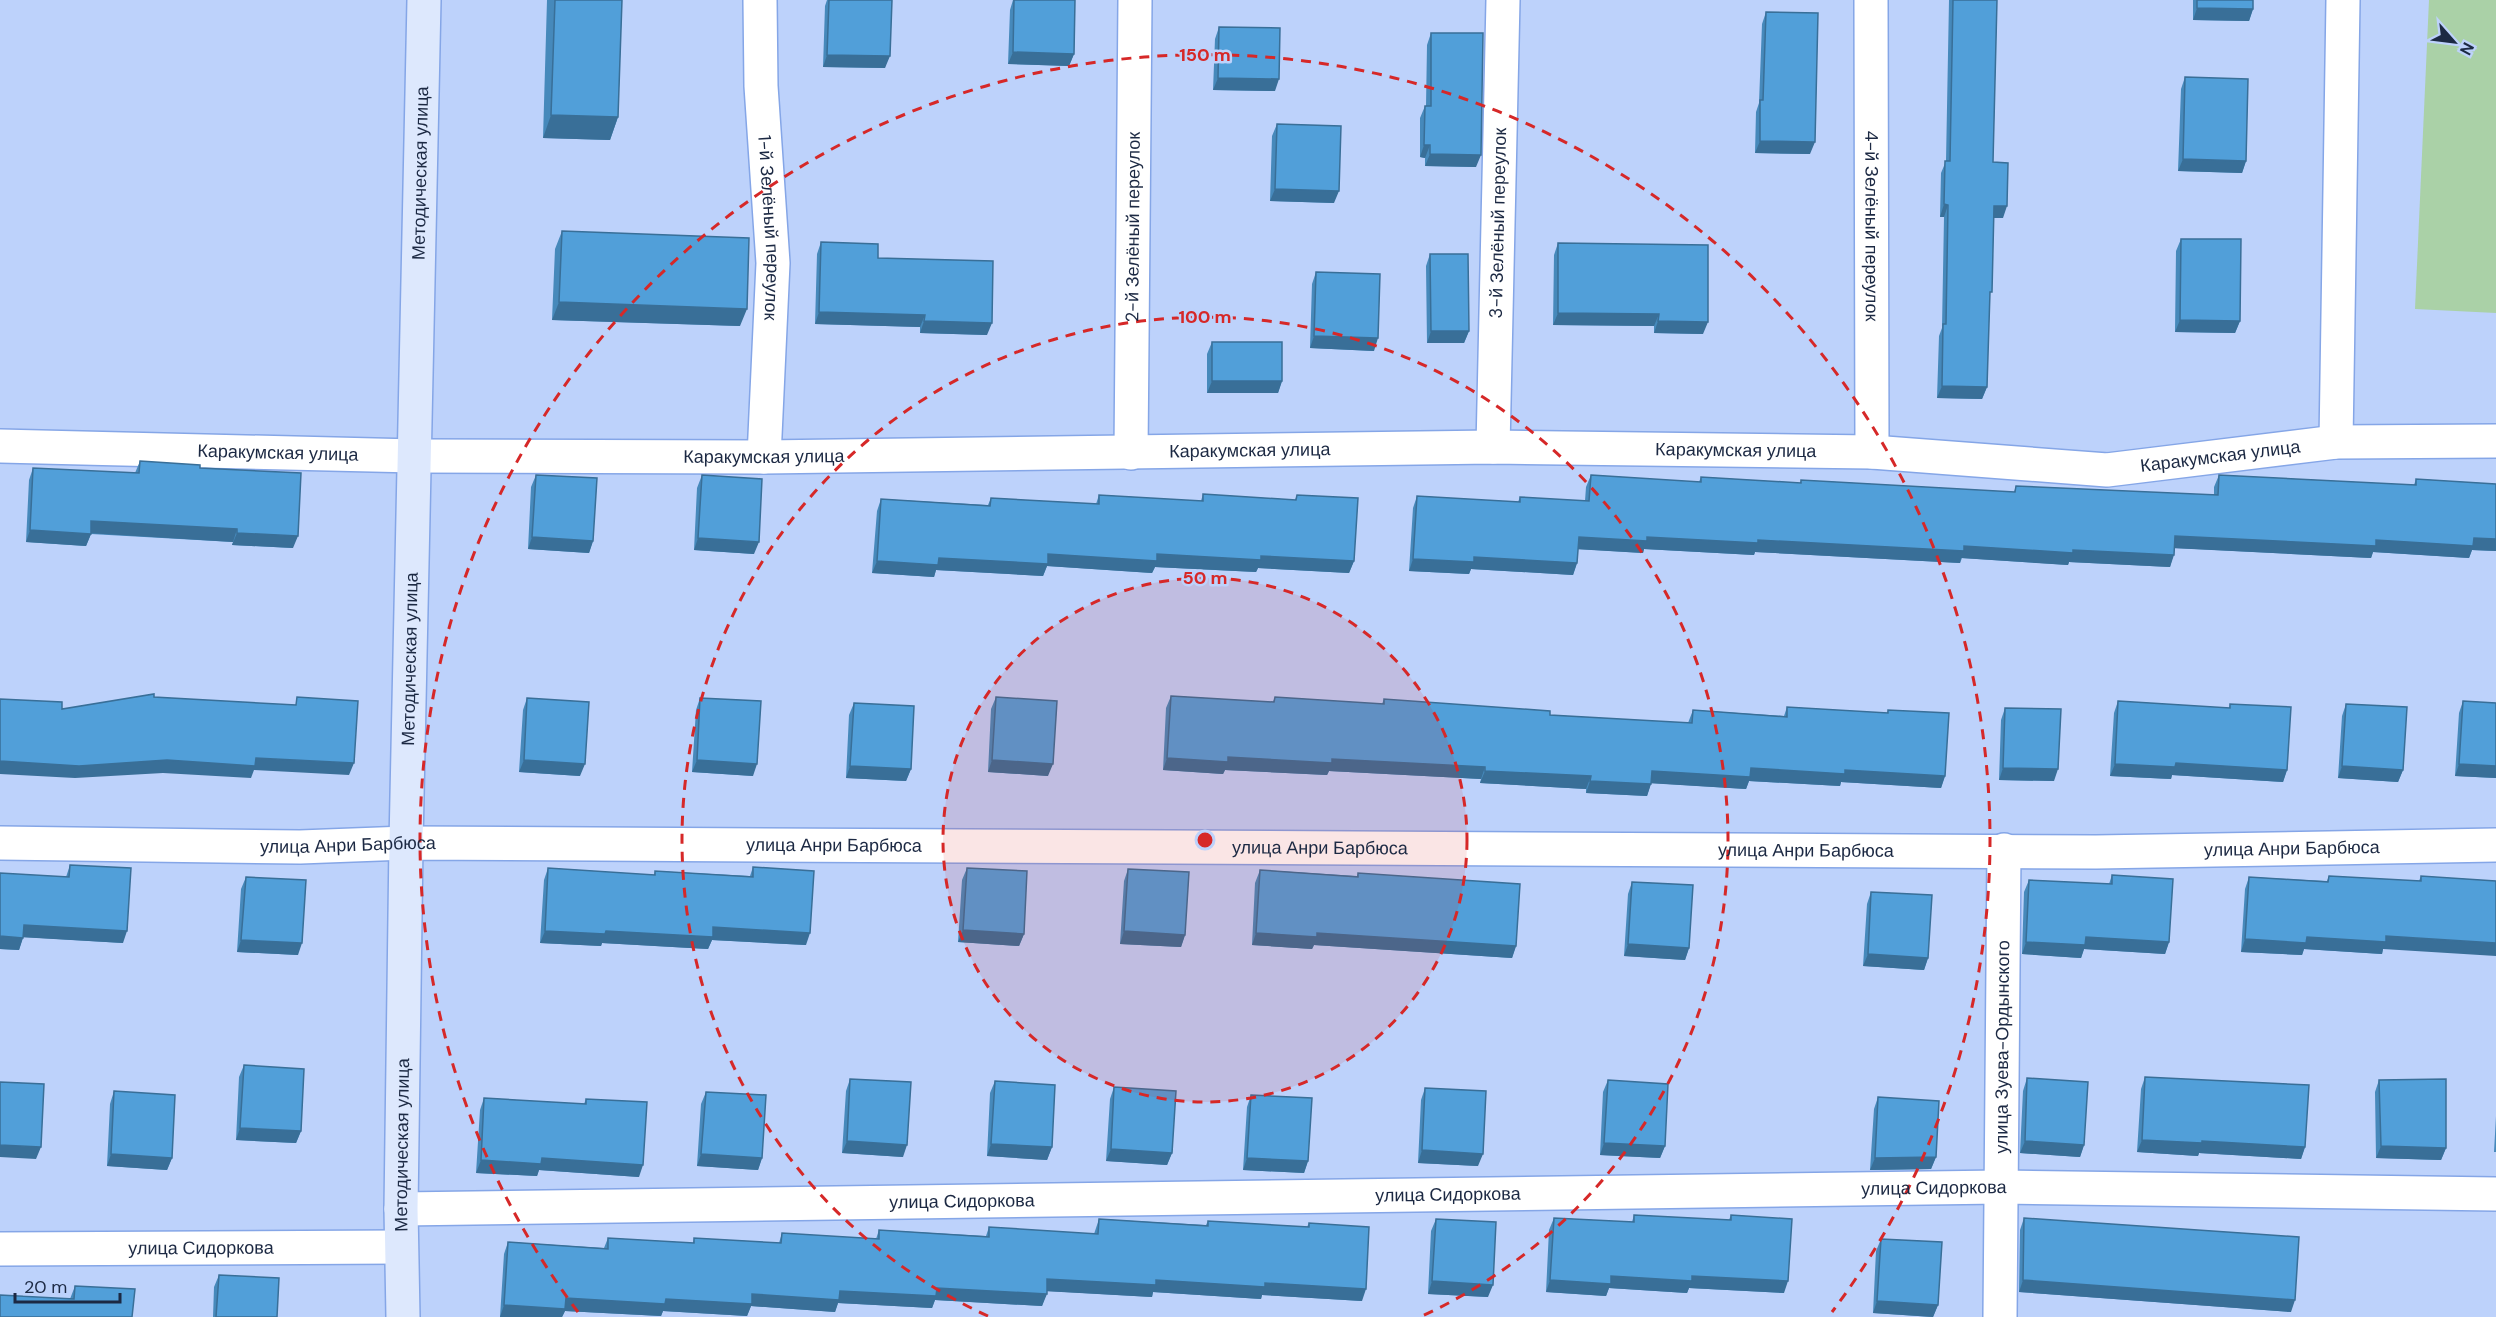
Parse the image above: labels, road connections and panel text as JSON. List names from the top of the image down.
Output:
{
  "streets": {
    "main road": ["Методическая улица"],
    "street": [
      "3-й Зелёный переулок",
      "2-й Зелёный переулок",
      "4-й Зелёный переулок",
      "1-й Зелёный переулок",
      "Каракумская улица",
      "улица Анри Барбюса",
      "улица Зуева-Ордынского",
      "улица Сидоркова"
    ]
  },
  "crossings": [
    ["Методическая улица", "Каракумская улица"],
    ["Методическая улица", "улица Анри Барбюса"],
    ["Методическая улица", "улица Сидоркова"],
    ["3-й Зелёный переулок", "Каракумская улица"],
    ["2-й Зелёный переулок", "Каракумская улица"],
    ["4-й Зелёный переулок", "Каракумская улица"],
    ["1-й Зелёный переулок", "Каракумская улица"],
    ["улица Анри Барбюса", "улица Зуева-Ордынского"],
    ["улица Зуева-Ордынского", "улица Сидоркова"]
  ],
  "scale_bar": "20 m",
  "north": "bottom right",
  "rings": ["150 m", "100 m", "50 m"]
}
